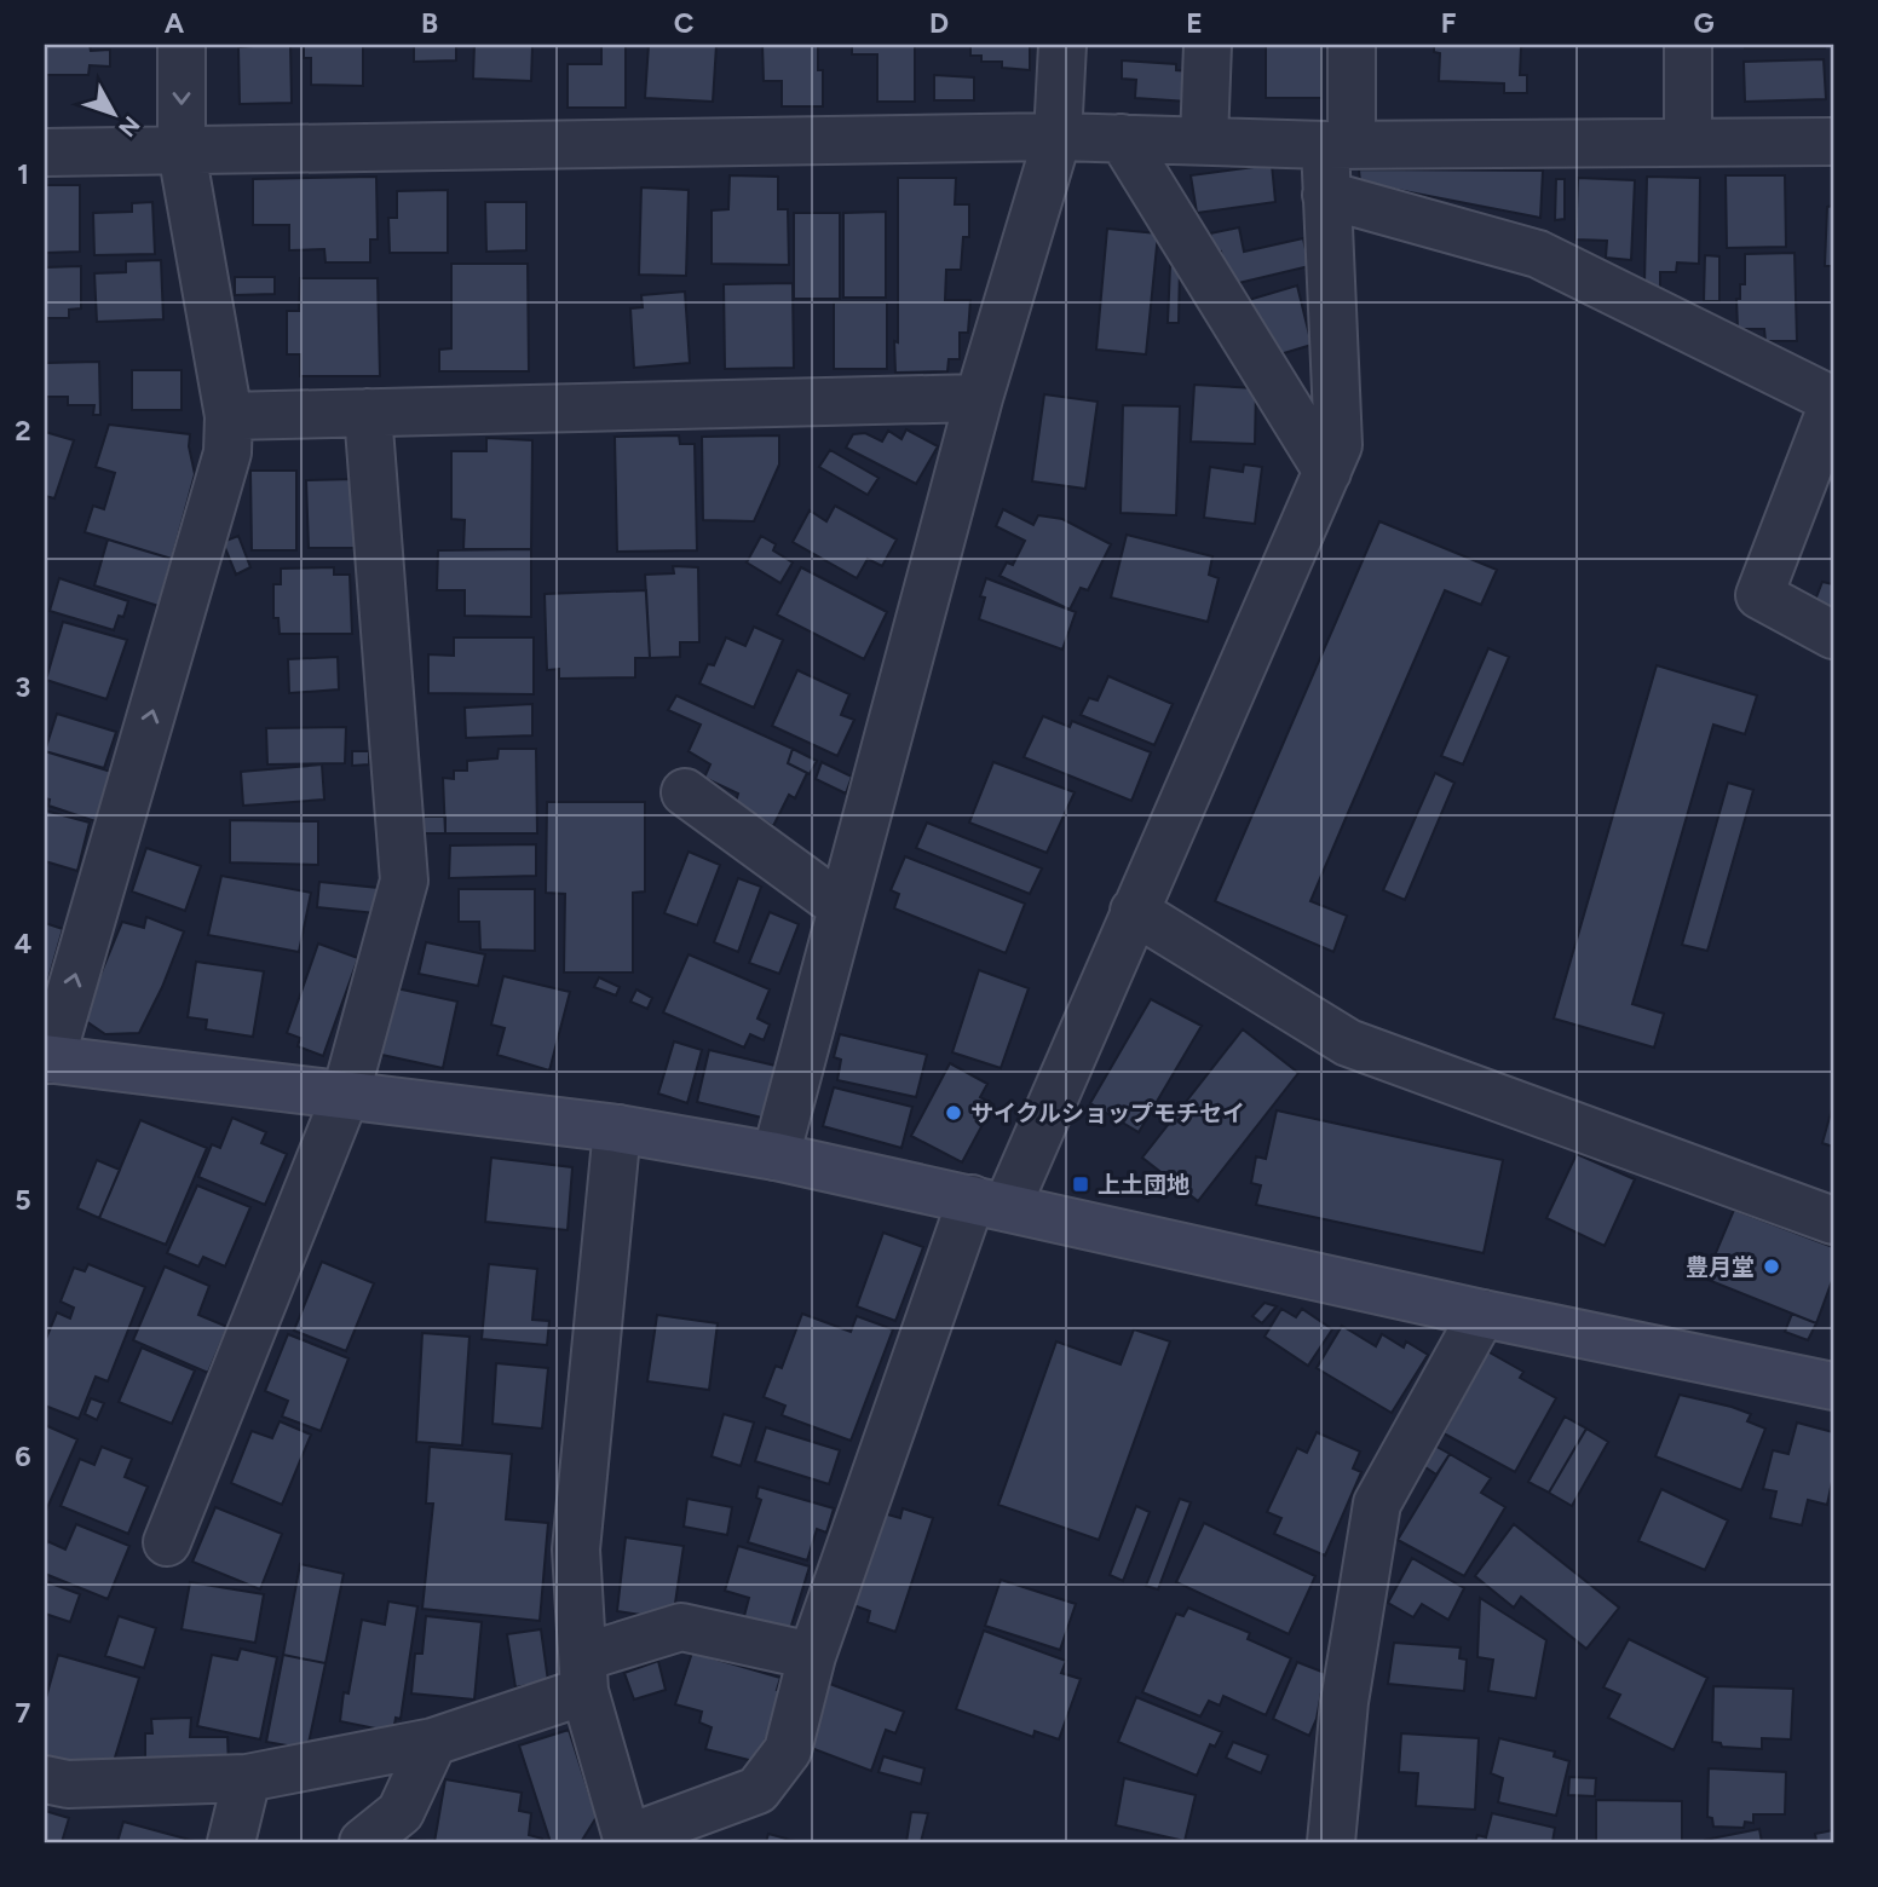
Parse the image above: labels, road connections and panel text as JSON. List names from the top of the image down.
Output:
{
  "places": {
    "other": ["サイクルショップモチセイ", "豊月堂"],
    "transit": ["上土団地"]
  },
  "north": "bottom right",
  "grid": {
    "columns": [
      "A",
      "B",
      "C",
      "D",
      "E",
      "F",
      "G"
    ],
    "rows": [
      "1",
      "2",
      "3",
      "4",
      "5",
      "6",
      "7"
    ]
  }
}
